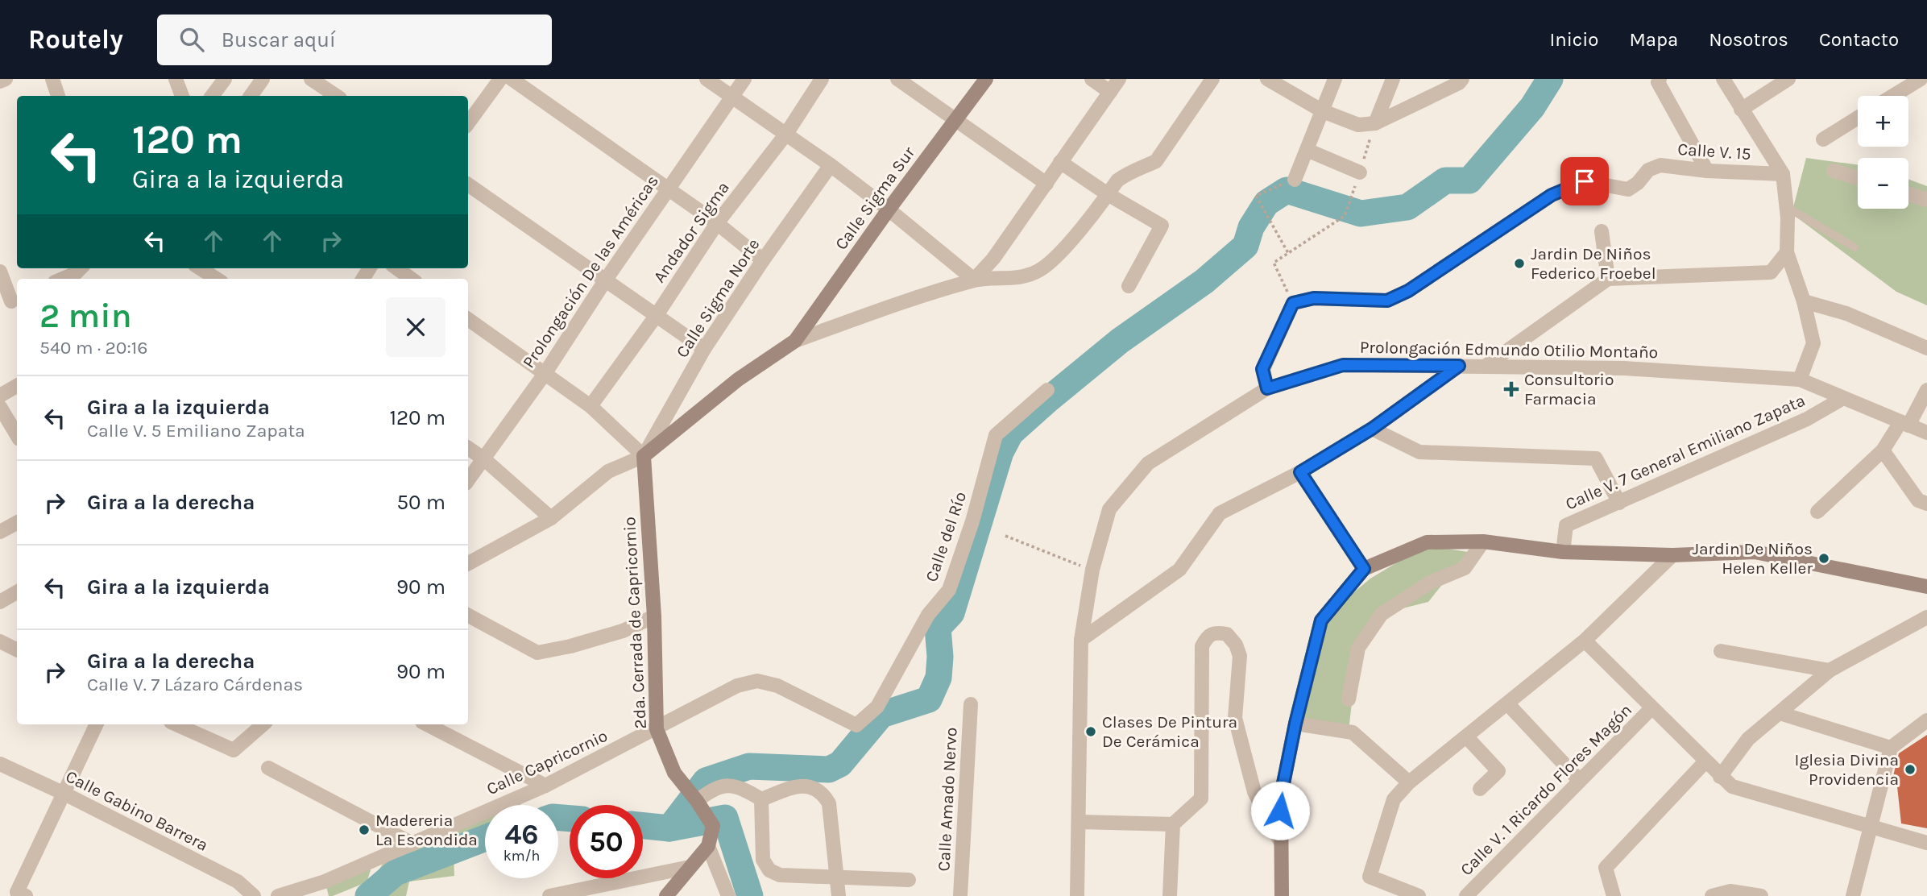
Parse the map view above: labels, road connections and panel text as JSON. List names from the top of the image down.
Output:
{
  "streets": {
    "main road": ["Calle Sigma Sur", "2da. Cerrada de Capricornio"],
    "street": [
      "Calle V. 15",
      "Andador Sigma",
      "Prolongación De las Américas",
      "Calle Sigma Norte",
      "Prolongación Edmundo Otilio Montaño",
      "Calle V. 7 General Emiliano Zapata",
      "Calle del Río",
      "Calle Capricornio",
      "Calle V. 1 Ricardo Flores Magón",
      "Calle Amado Nervo",
      "Calle Gabino Barrera"
    ]
  },
  "crossings": [
    ["Calle Sigma Norte", "2da. Cerrada de Capricornio"],
    ["Prolongación Edmundo Otilio Montaño", "Calle V. 7 General Emiliano Zapata"],
    ["Calle del Río", "Calle Capricornio"],
    ["2da. Cerrada de Capricornio", "Calle Capricornio"]
  ],
  "places": {
    "other": [
      "Jardin De Niños Federico Froebel",
      "Jardin De Niños Helen Keller",
      "Clases De Pintura De Cerámica",
      "Iglesia Divina Providencia",
      "Madereria La Escondida"
    ],
    "health": ["Consultorio Farmacia"]
  },
  "page": {
    "header": "Routely",
    "search": "Buscar aquí",
    "nav": [
      "Inicio",
      "Mapa",
      "Nosotros",
      "Contacto"
    ],
    "map_buttons": ["+", "−"],
    "turn": ["120 m", "Gira a la izquierda"],
    "heading": ["2 min", "540 m · 20:16"],
    "list": [
      {
        "name": "Gira a la izquierda",
        "note": "Calle V. 5 Emiliano Zapata",
        "value": "120 m"
      },
      {
        "name": "Gira a la derecha",
        "value": "50 m"
      },
      {
        "name": "Gira a la izquierda",
        "value": "90 m"
      },
      {
        "name": "Gira a la derecha",
        "note": "Calle V. 7 Lázaro Cárdenas",
        "value": "90 m"
      }
    ],
    "speed": "46 km/h",
    "limit": "50"
  }
}
